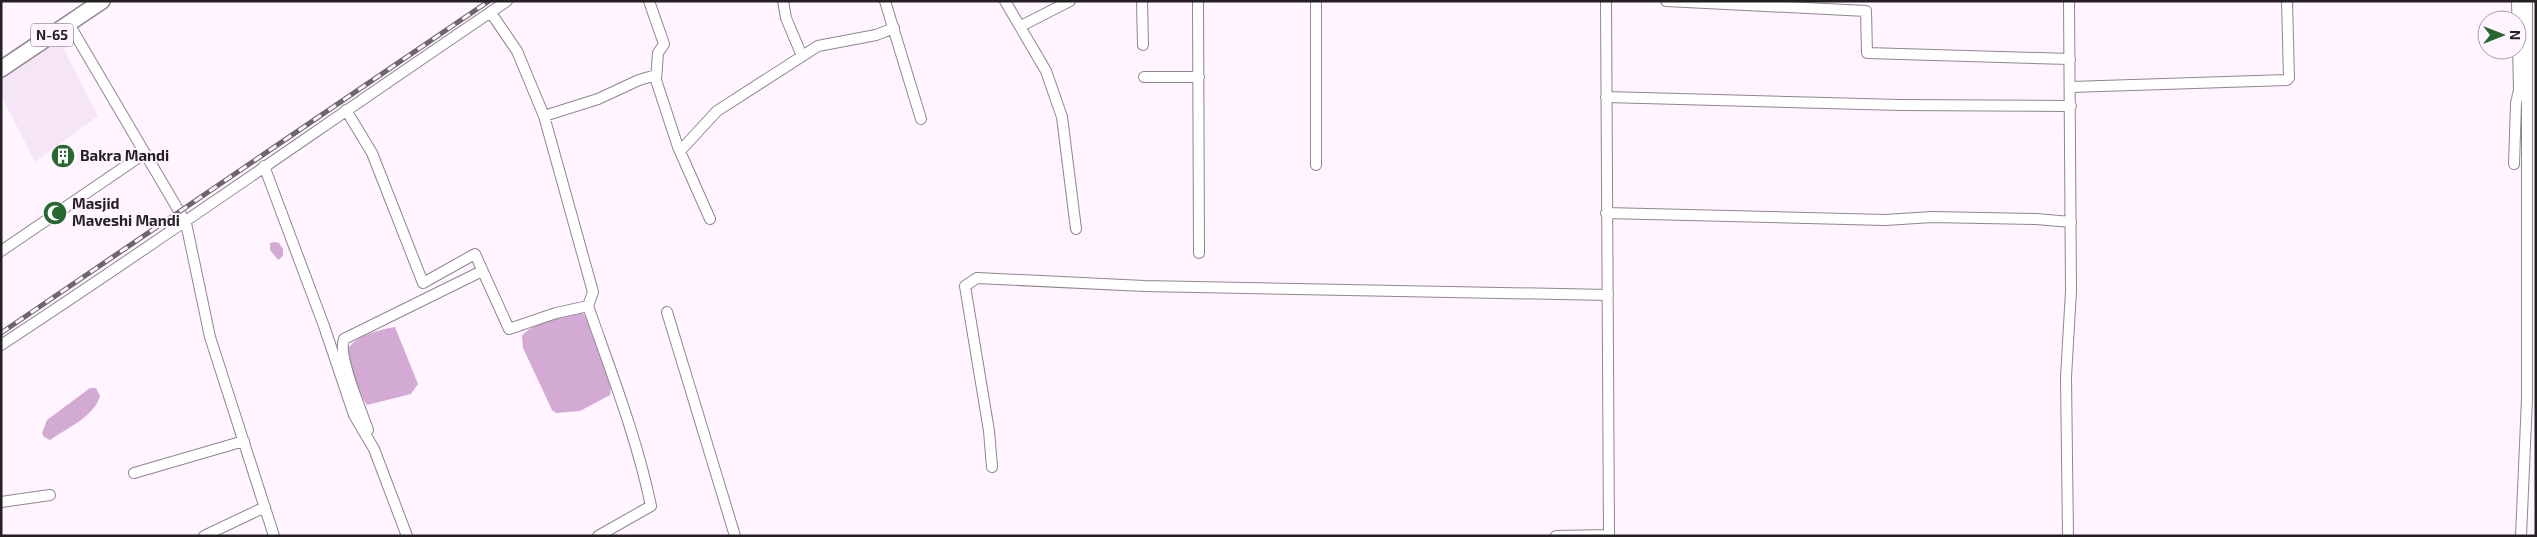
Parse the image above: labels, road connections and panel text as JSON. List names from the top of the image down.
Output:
{
  "streets": {
    "highway": ["N-65"]
  },
  "places": {
    "building": ["Bakra Mandi"],
    "mosque": ["Masjid Maveshi Mandi"]
  },
  "north": "right"
}
